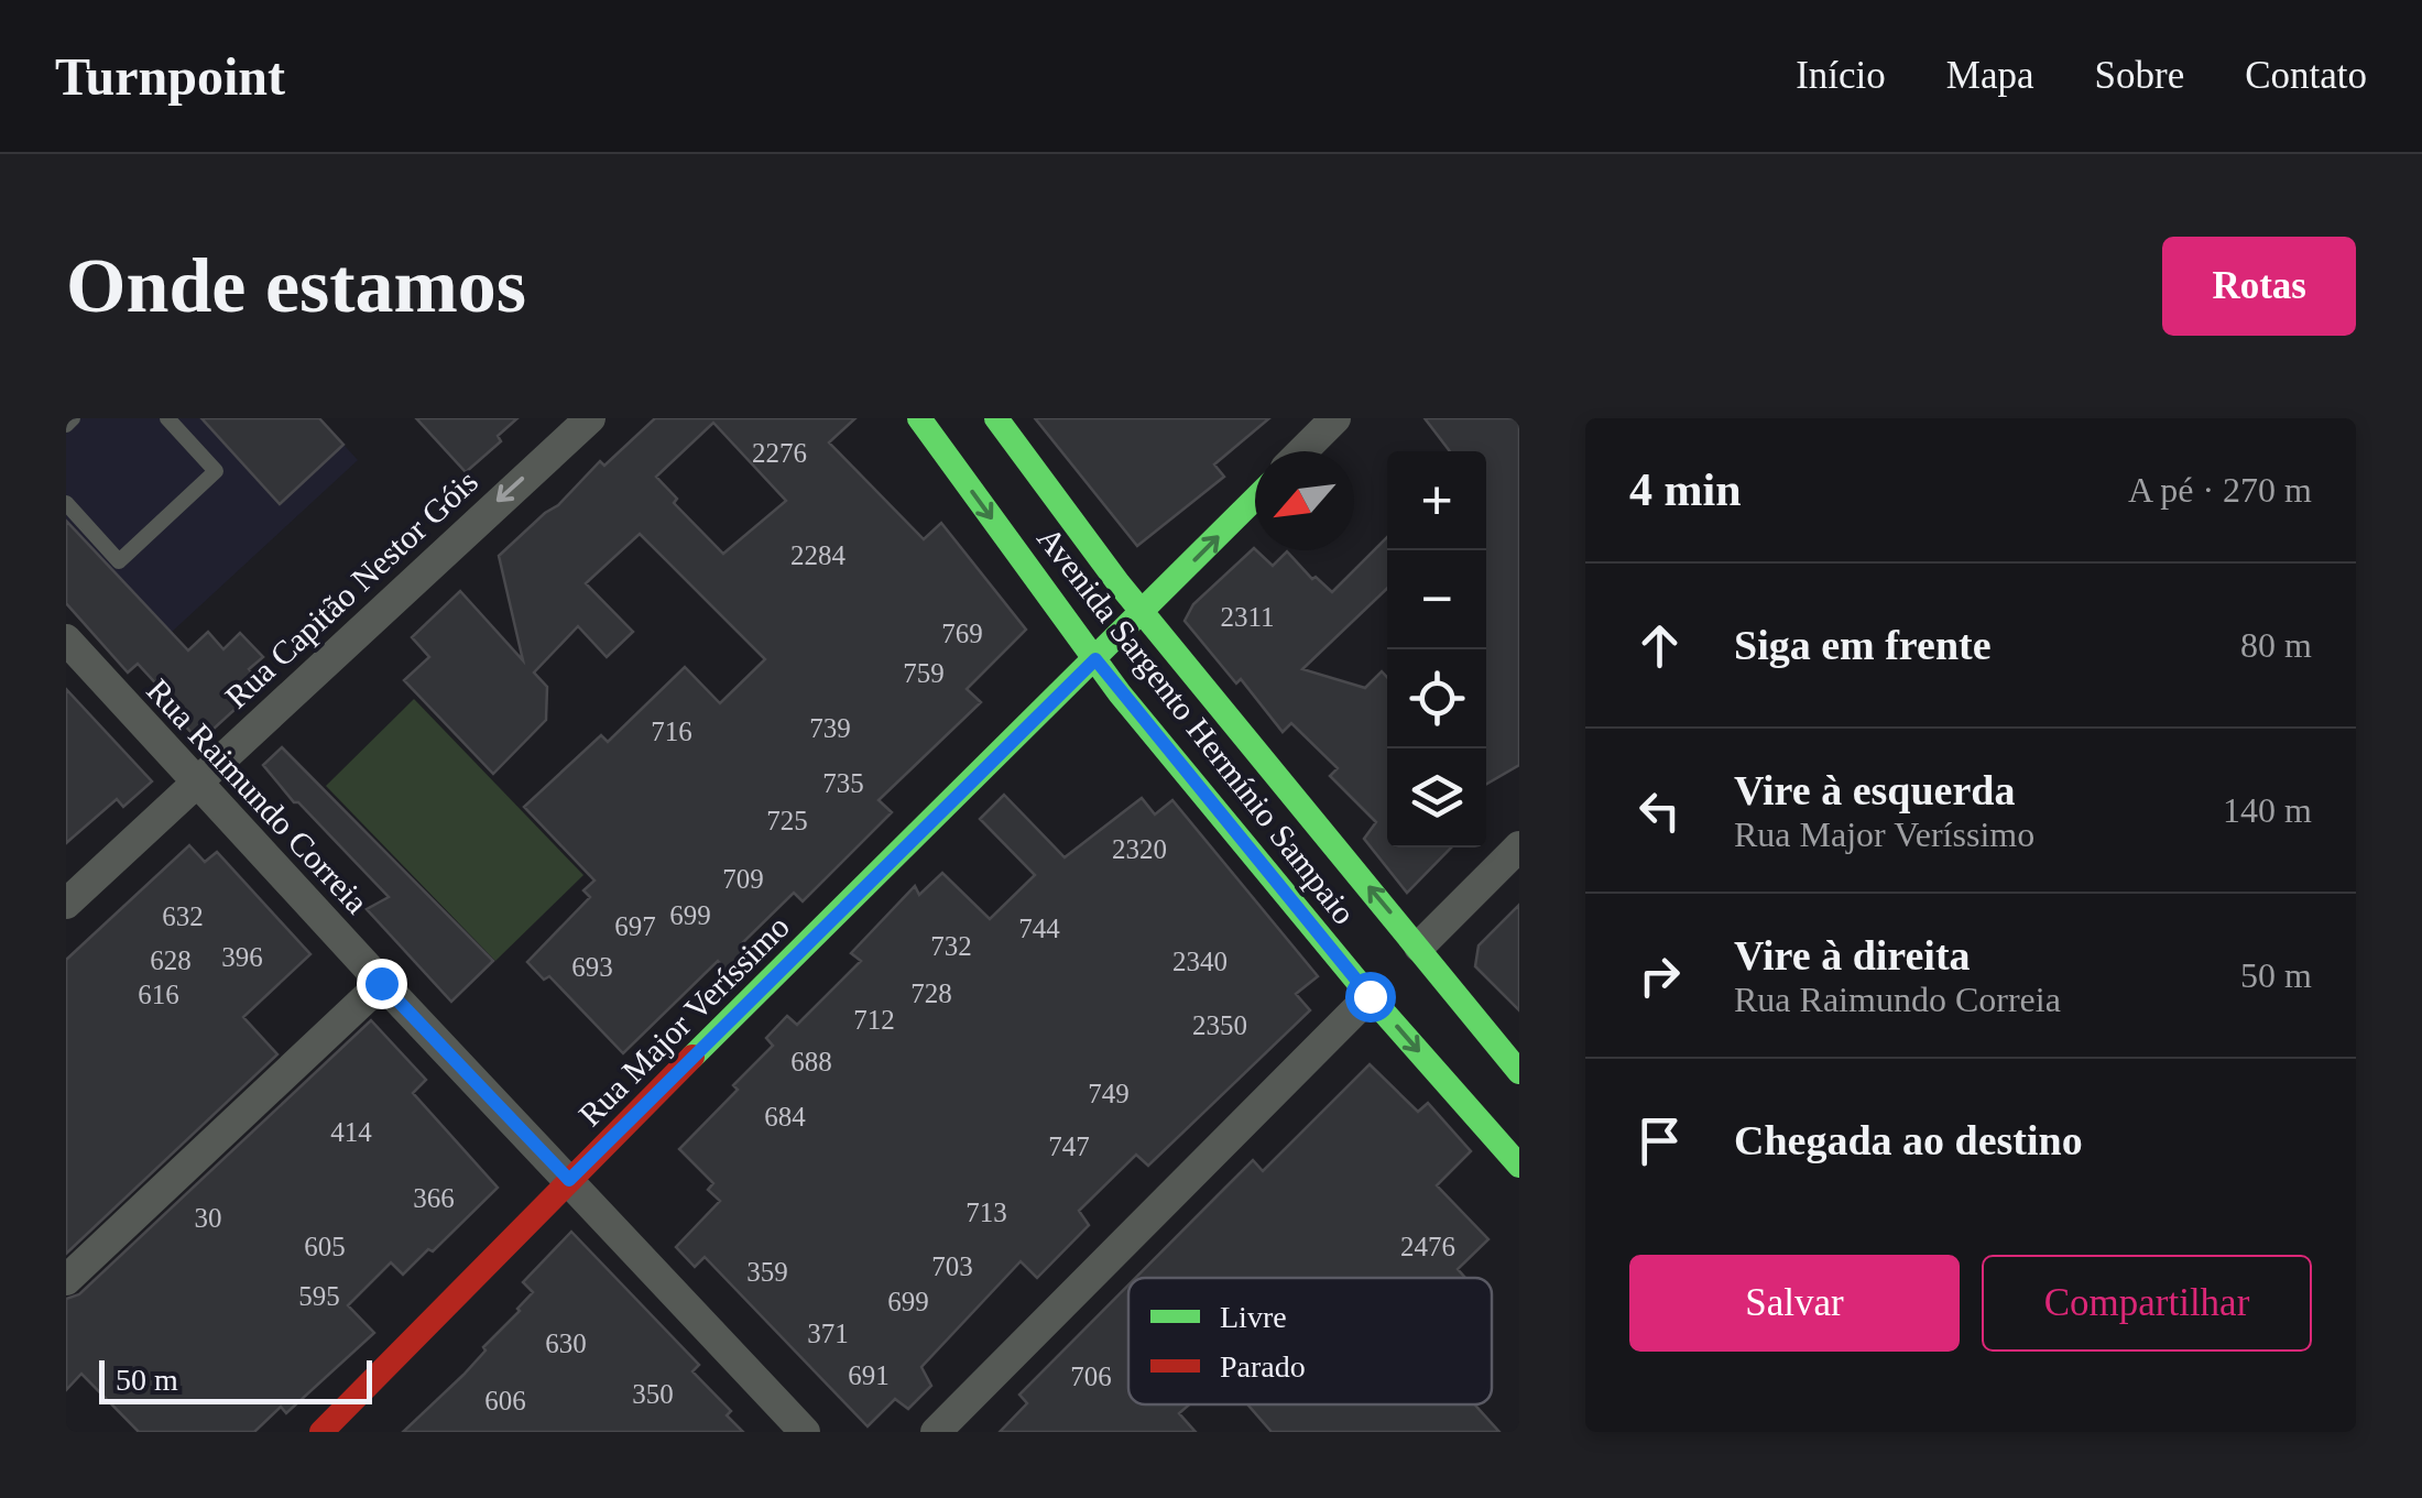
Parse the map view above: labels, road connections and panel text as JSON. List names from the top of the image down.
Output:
{
  "streets": {
    "main road": ["Avenida Sargento Hermínio Sampaio", "Rua Major Veríssimo"],
    "street": ["Rua Capitão Nestor Góis", "Rua Raimundo Correia"]
  },
  "crossings": [
    ["Rua Capitão Nestor Góis", "Rua Raimundo Correia"],
    ["Avenida Sargento Hermínio Sampaio", "Rua Major Veríssimo"],
    ["Rua Raimundo Correia", "Rua Major Veríssimo"]
  ],
  "one_way": ["Rua Capitão Nestor Góis"],
  "house_numbers": [
    "2276",
    "2284",
    "2311",
    "769",
    "759",
    "739",
    "716",
    "735",
    "725",
    "2320",
    "709",
    "699",
    "632",
    "697",
    "744",
    "732",
    "396",
    "628",
    "2340",
    "693",
    "728",
    "616",
    "712",
    "2350",
    "688",
    "749",
    "684",
    "414",
    "747",
    "366",
    "713",
    "30",
    "605",
    "2476",
    "703",
    "359",
    "595",
    "699",
    "371",
    "630",
    "691",
    "706",
    "350",
    "606"
  ],
  "legend": ["Livre", "Parado"],
  "scale_bar": "50 m",
  "north": "bottom left",
  "page": {
    "header": "Turnpoint",
    "nav": [
      "Início",
      "Mapa",
      "Sobre",
      "Contato"
    ],
    "buttons": [
      "Rotas",
      ["Salvar", "Compartilhar"]
    ],
    "title": "Onde estamos",
    "heading": ["4 min", "A pé · 270 m"],
    "map_buttons": ["+", "−"],
    "list": [
      ["Siga em frente", "80 m"],
      ["Vire à esquerda", "Rua Major Veríssimo", "140 m"],
      ["Vire à direita", "Rua Raimundo Correia", "50 m"],
      "Chegada ao destino"
    ],
    "scale": "50 m"
  }
}
